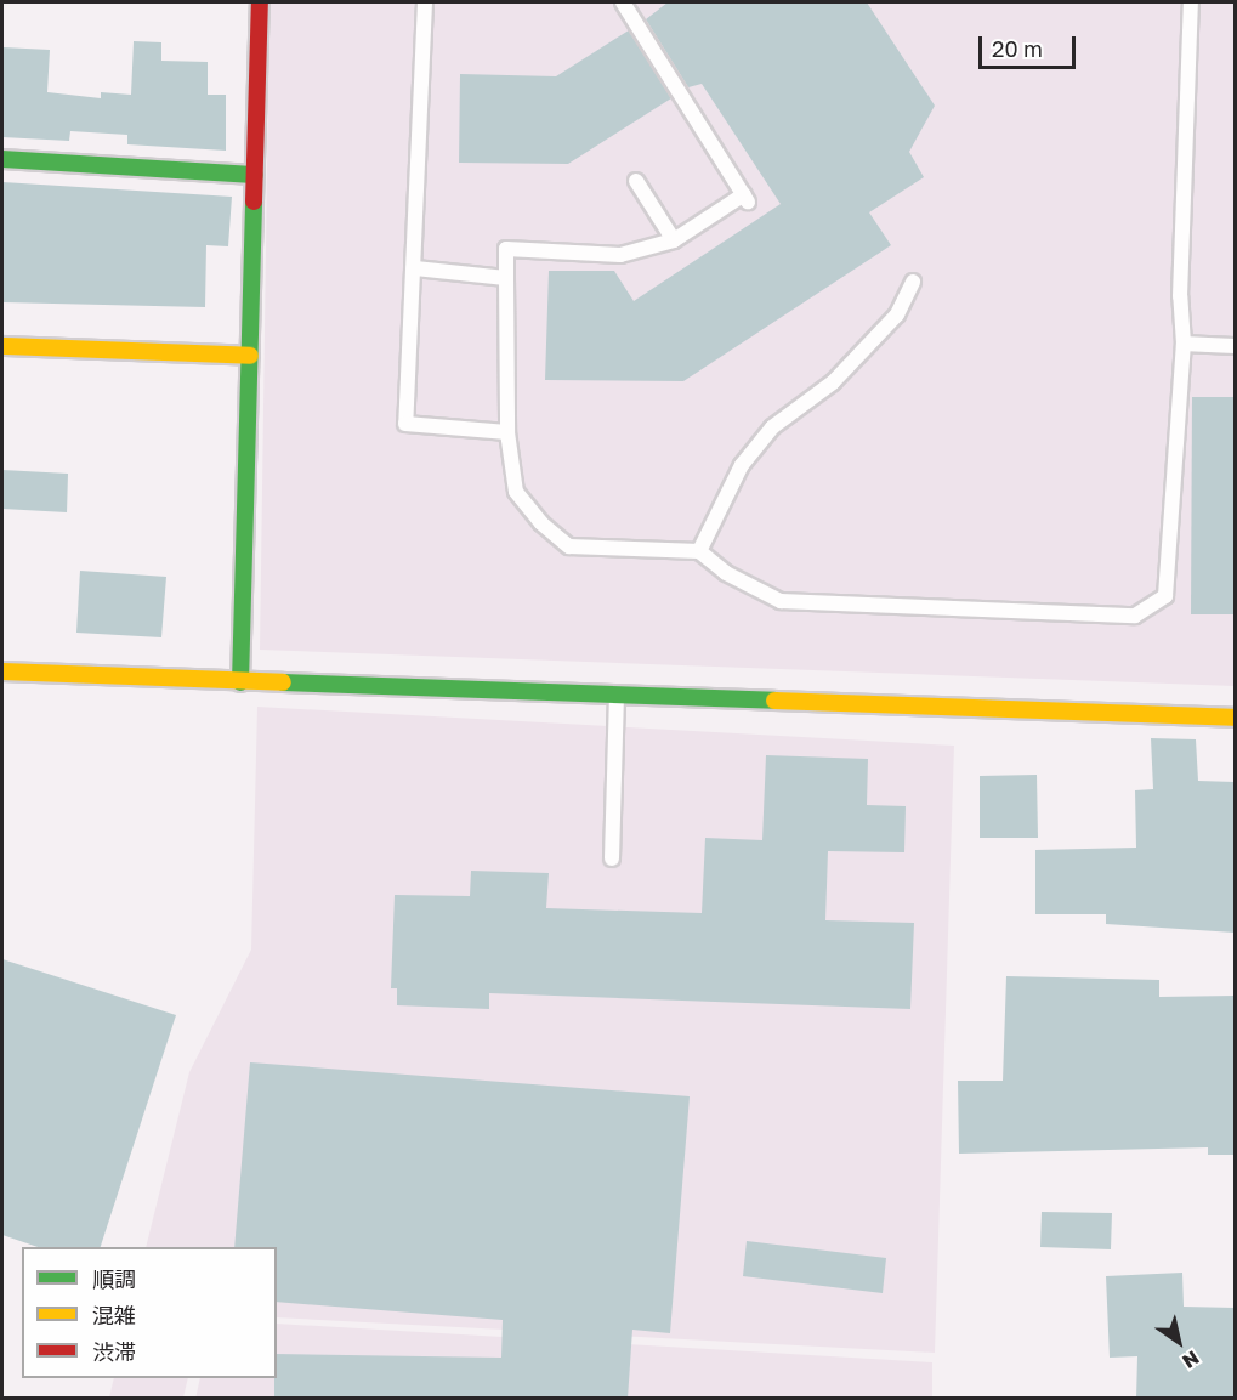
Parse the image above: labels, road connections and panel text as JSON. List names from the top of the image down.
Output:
{
  "legend": ["順調", "混雑", "渋滞"],
  "scale_bar": "20 m",
  "north": "bottom right"
}
